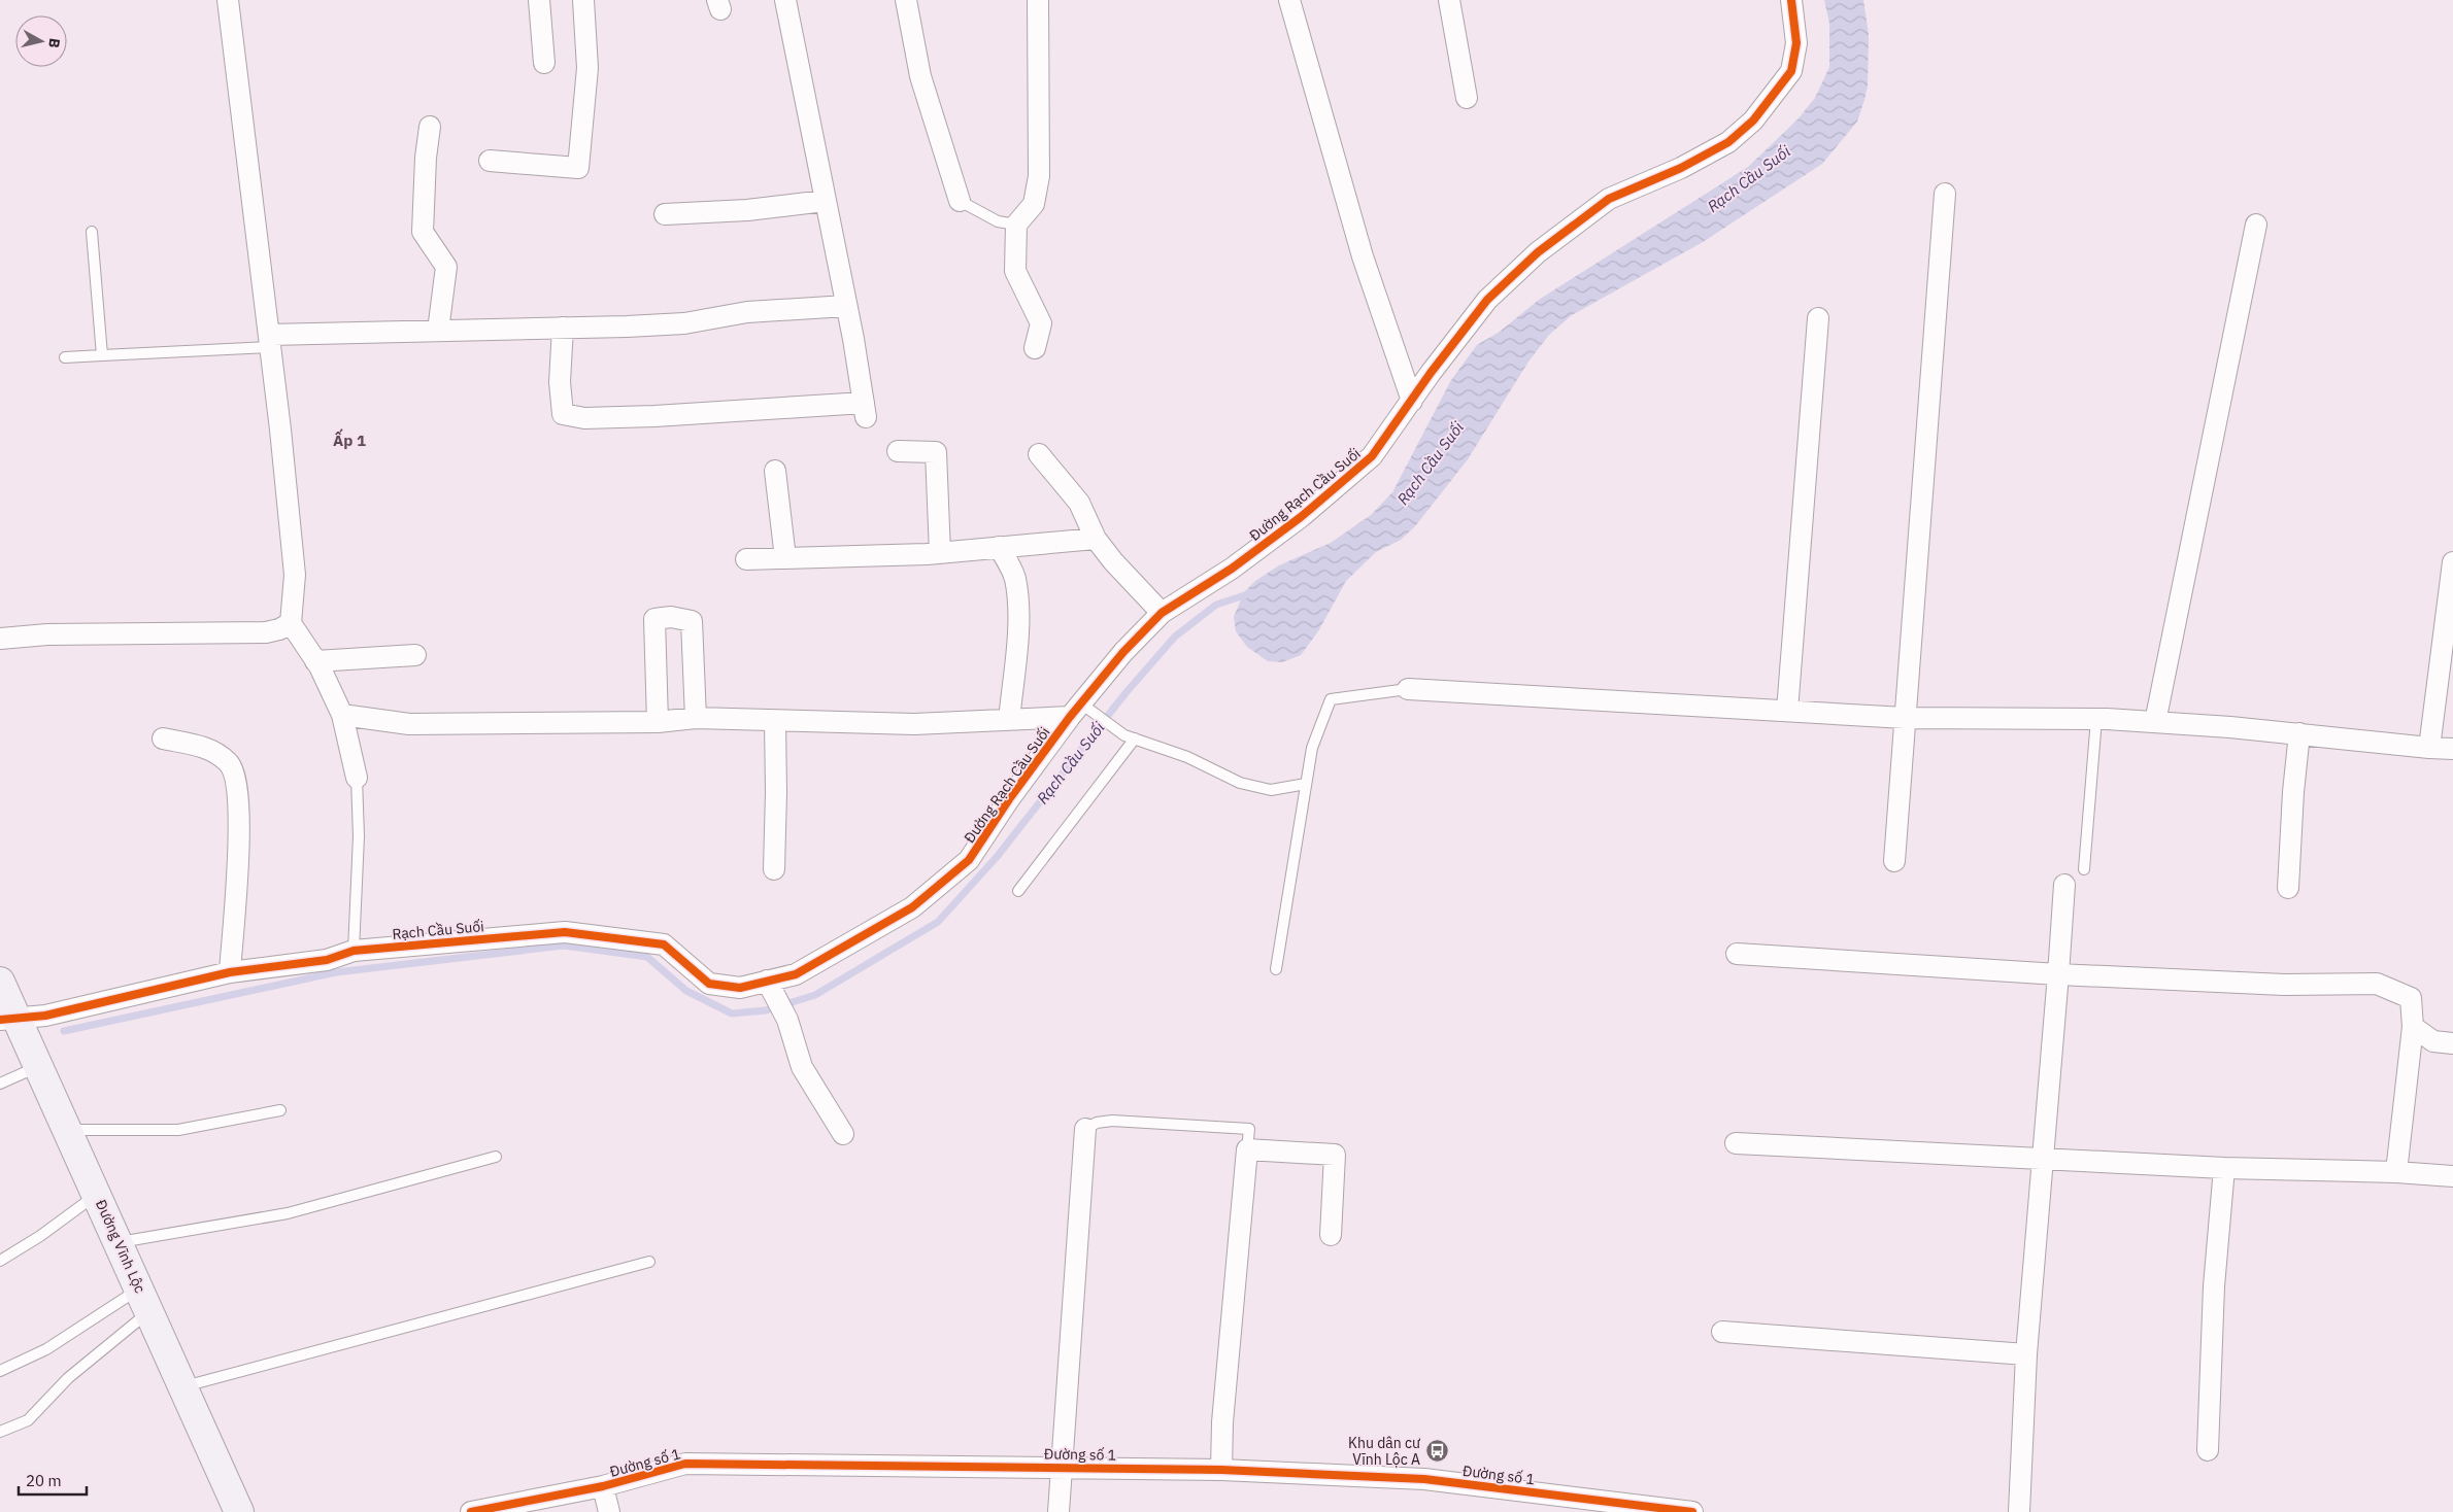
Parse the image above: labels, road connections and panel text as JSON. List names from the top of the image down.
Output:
{
  "streets": {
    "main road": ["Đường Vĩnh Lộc"],
    "street": ["Đường Rạch Cầu Suối", "Rạch Cầu Suối", "Đường số 1"]
  },
  "crossings": [
    ["Đường Rạch Cầu Suối", "Rạch Cầu Suối"],
    ["Rạch Cầu Suối", "Đường Vĩnh Lộc"]
  ],
  "districts": ["Ấp 1"],
  "water": ["Rạch Cầu Suối"],
  "places": {
    "bus stop": ["Khu dân cư Vĩnh Lộc A"]
  },
  "scale_bar": "20 m",
  "north": "right"
}
